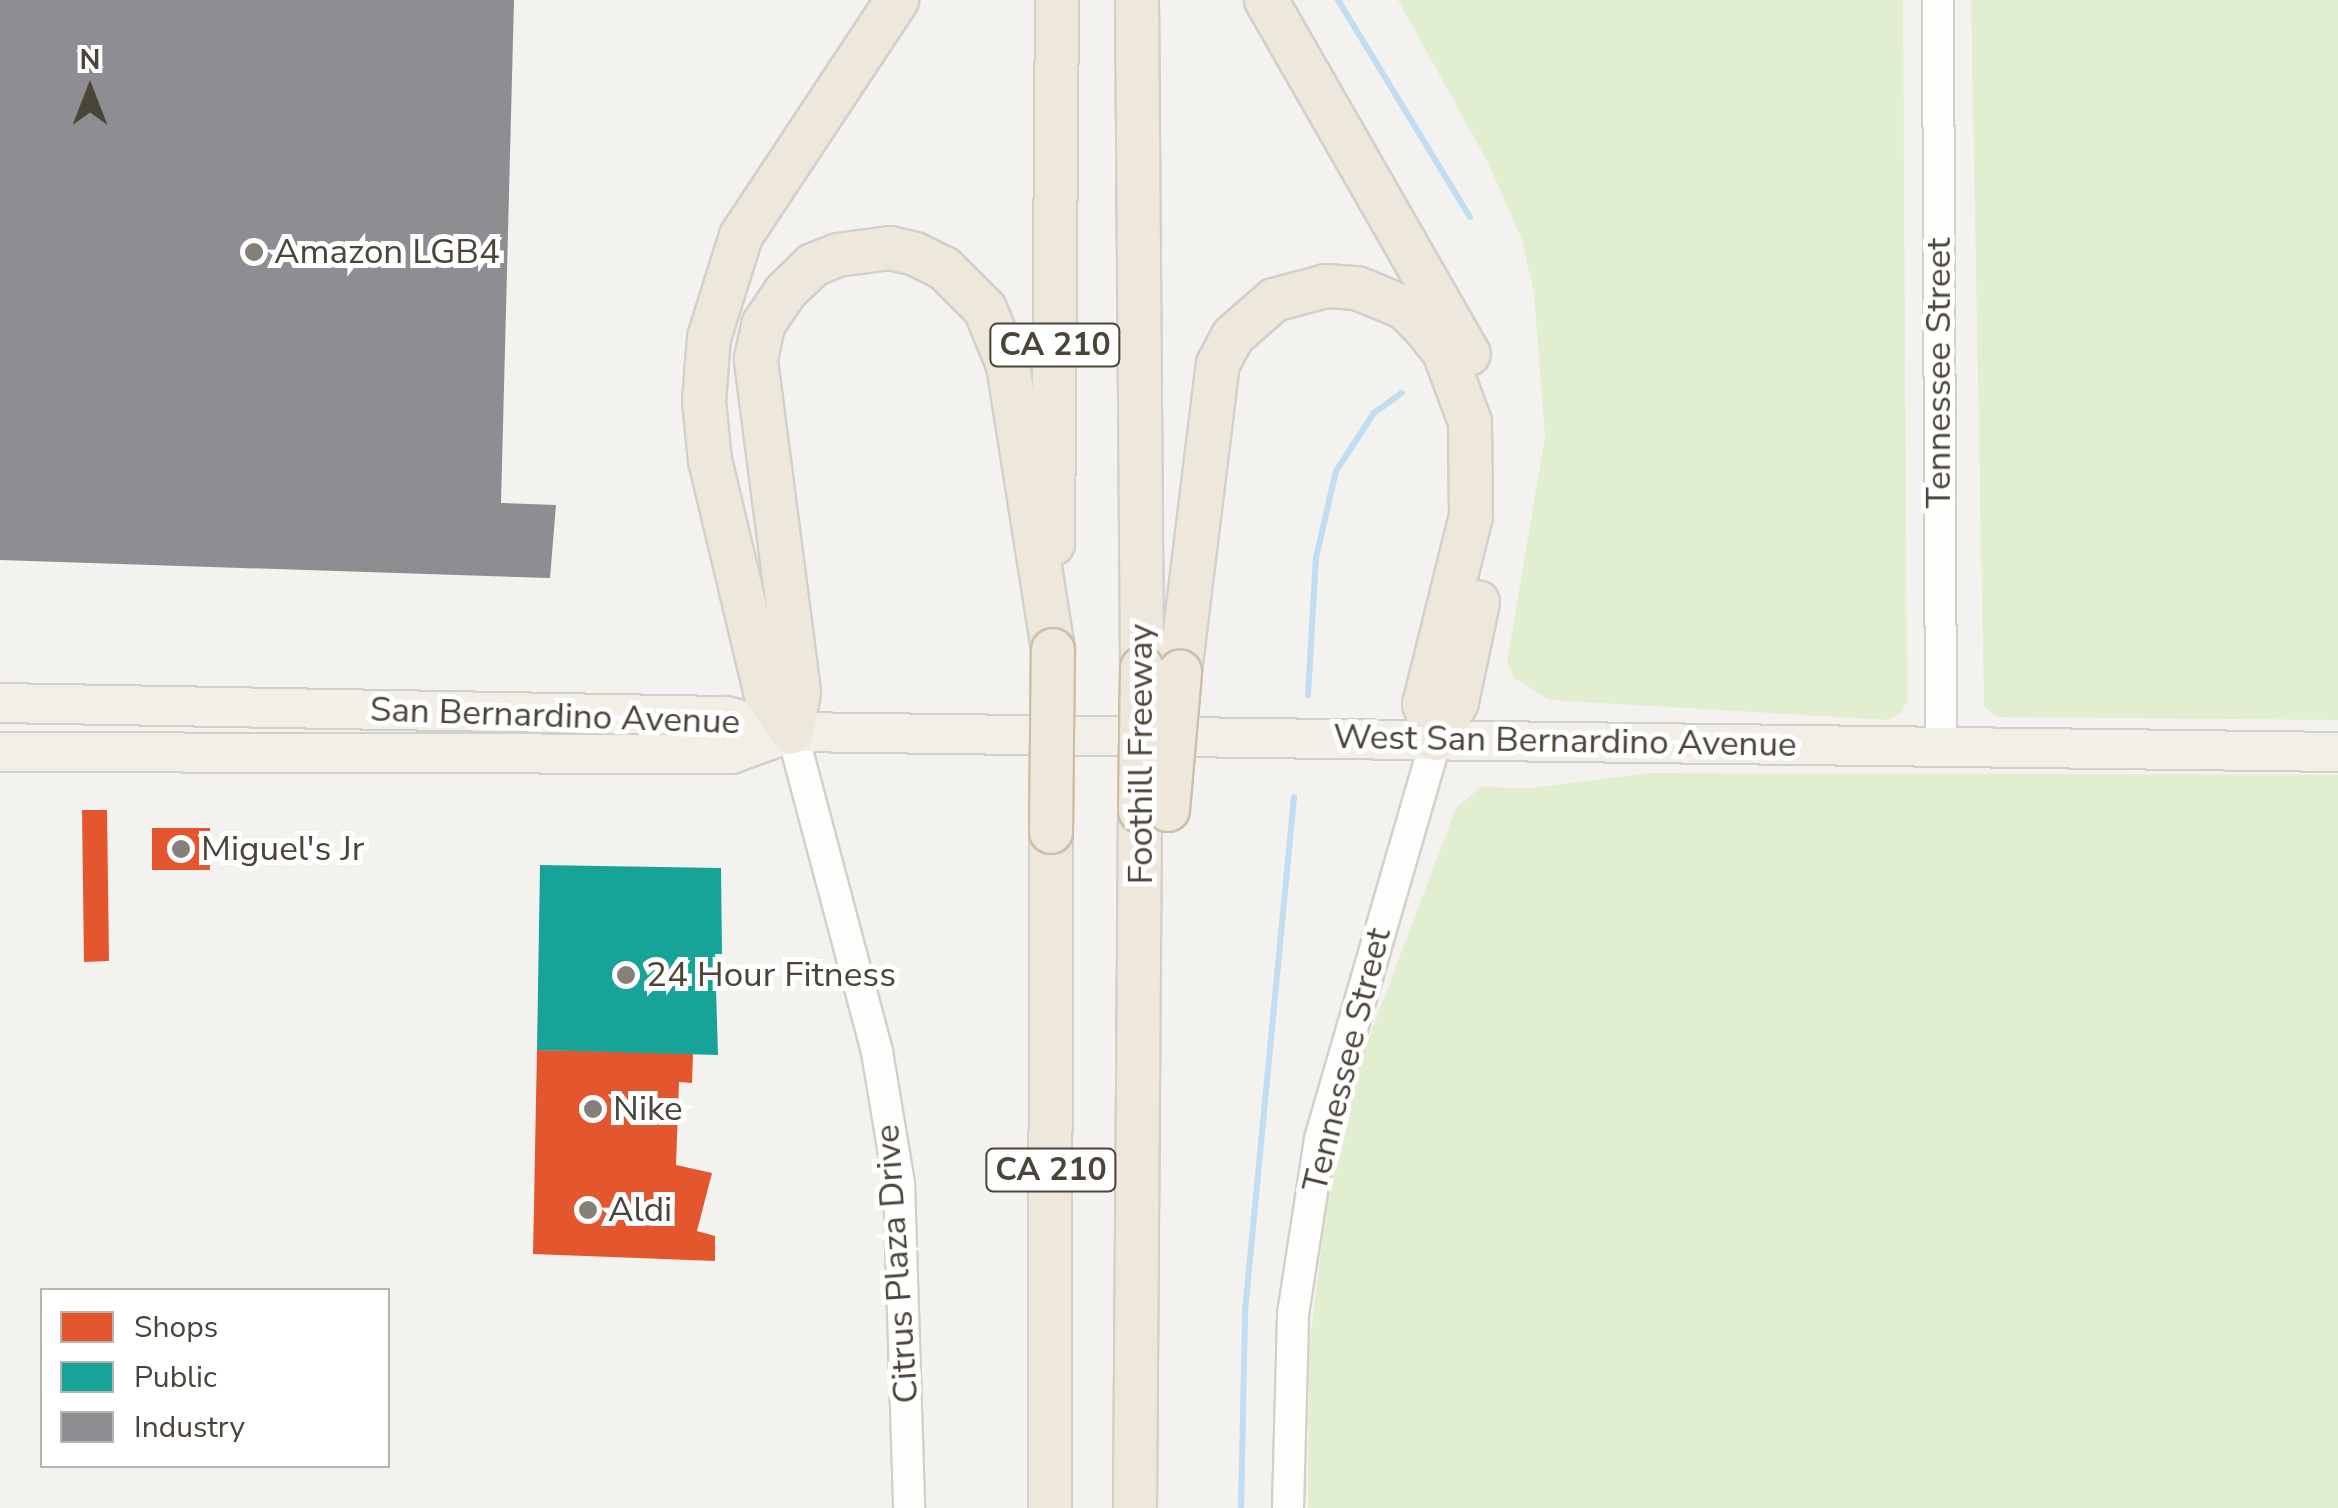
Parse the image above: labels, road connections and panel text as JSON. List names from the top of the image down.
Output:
{
  "streets": {
    "highway": ["CA 210", "Foothill Freeway"],
    "main road": ["San Bernardino Avenue", "West San Bernardino Avenue"],
    "street": ["Tennessee Street", "Citrus Plaza Drive"]
  },
  "crossings": [
    ["Tennessee Street", "West San Bernardino Avenue"],
    ["San Bernardino Avenue", "West San Bernardino Avenue"],
    ["San Bernardino Avenue", "Citrus Plaza Drive"],
    ["West San Bernardino Avenue", "Citrus Plaza Drive"]
  ],
  "places": [
    "Amazon LGB4",
    "Miguel's Jr",
    "24 Hour Fitness",
    "Nike",
    "Aldi"
  ],
  "legend": ["Shops", "Public", "Industry"],
  "north": "top"
}
